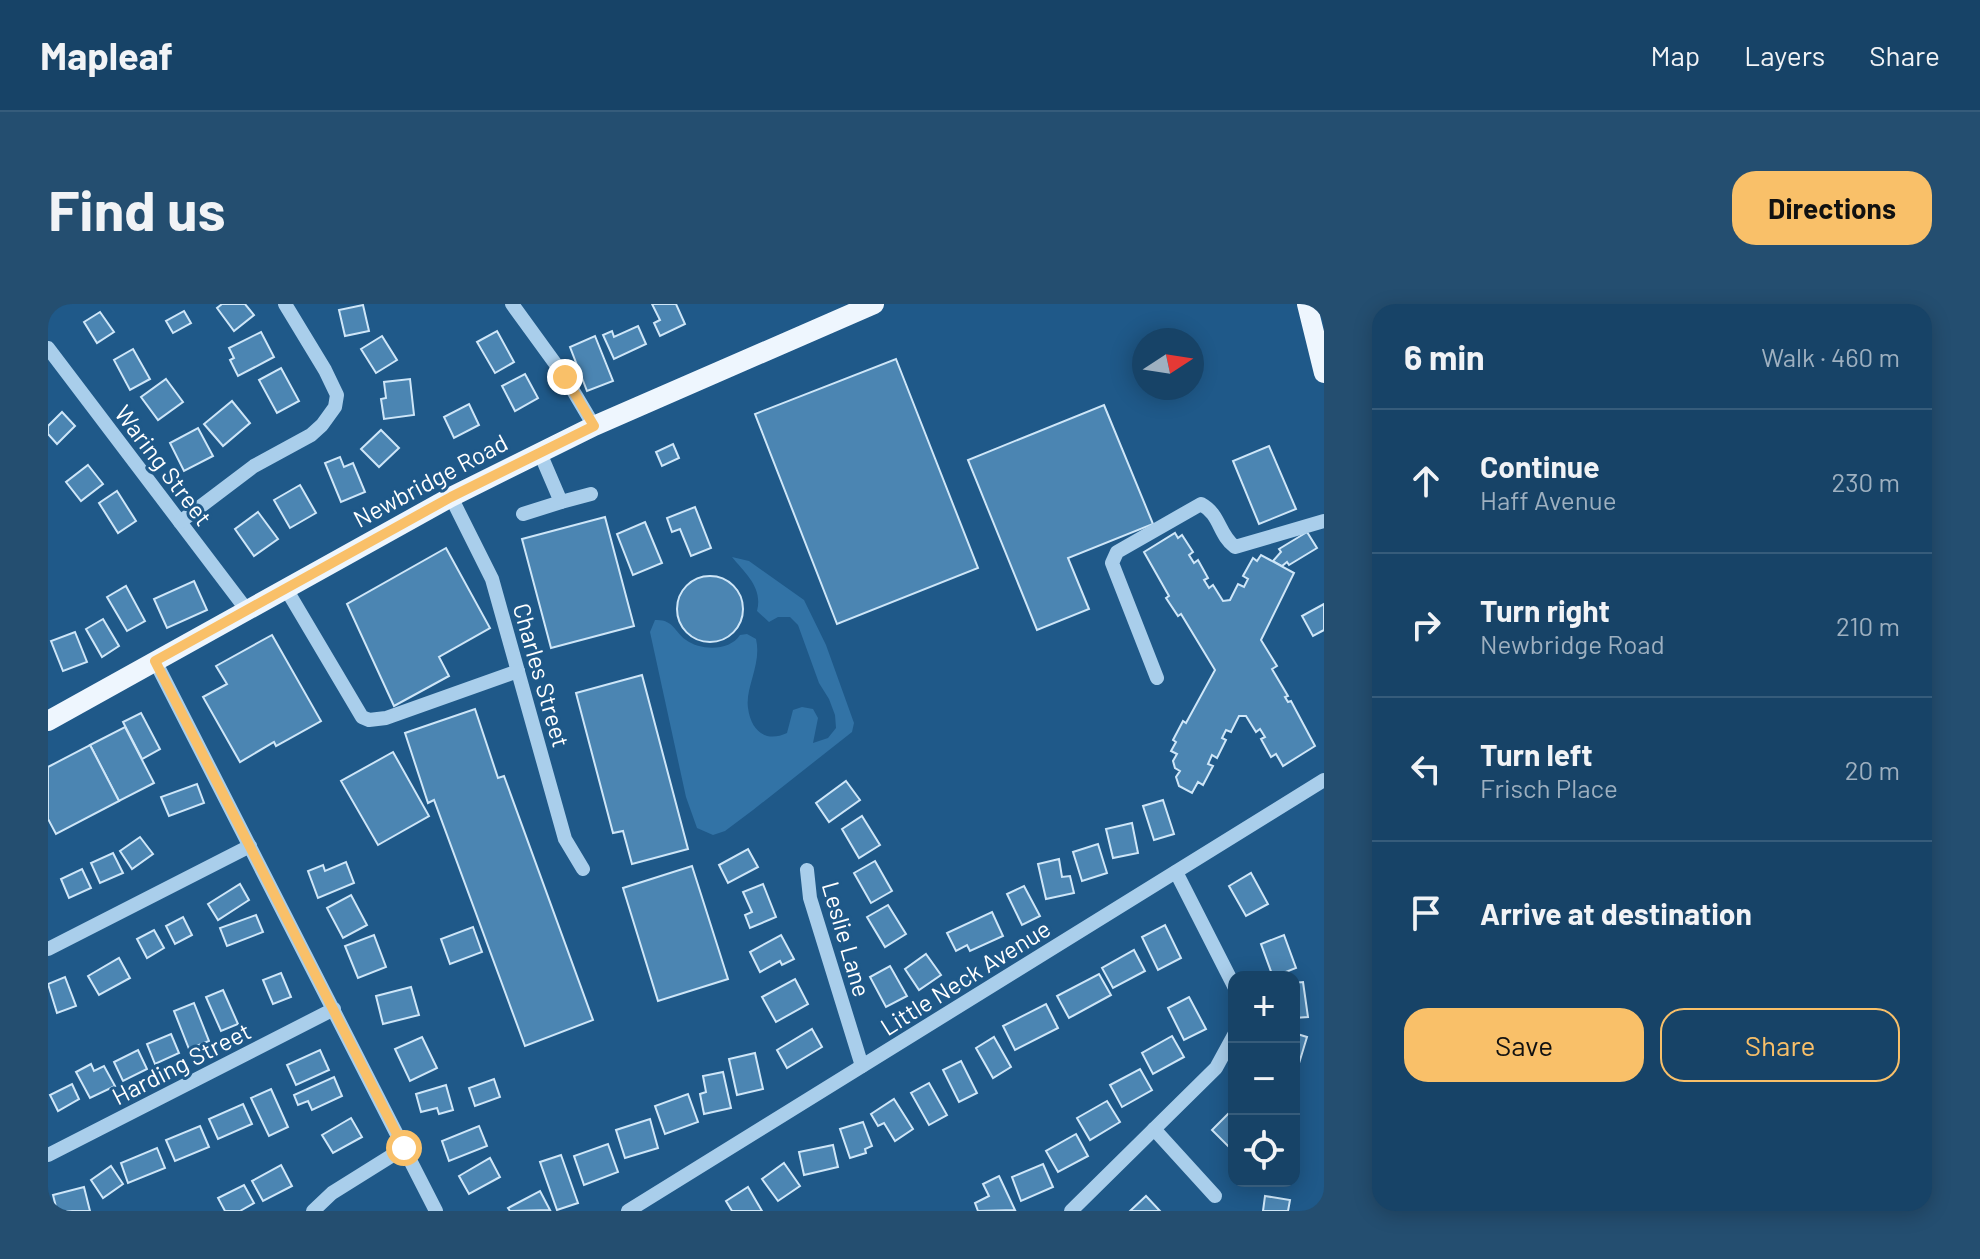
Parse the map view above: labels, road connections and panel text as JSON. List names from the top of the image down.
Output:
{
  "streets": {
    "main road": ["Newbridge Road"],
    "street": [
      "Waring Street",
      "Charles Street",
      "Leslie Lane",
      "Little Neck Avenue",
      "Harding Street"
    ]
  },
  "crossings": [
    ["Waring Street", "Newbridge Road"],
    ["Newbridge Road", "Charles Street"],
    ["Leslie Lane", "Little Neck Avenue"]
  ],
  "north": "right",
  "page": {
    "header": "Mapleaf",
    "nav": ["Map", "Layers", "Share"],
    "buttons": [
      "Directions",
      ["Save", "Share"]
    ],
    "title": "Find us",
    "heading": ["6 min", "Walk · 460 m"],
    "list": [
      ["Continue", "Haff Avenue", "230 m"],
      ["Turn right", "Newbridge Road", "210 m"],
      ["Turn left", "Frisch Place", "20 m"],
      "Arrive at destination"
    ],
    "map_buttons": ["+", "−"]
  }
}
